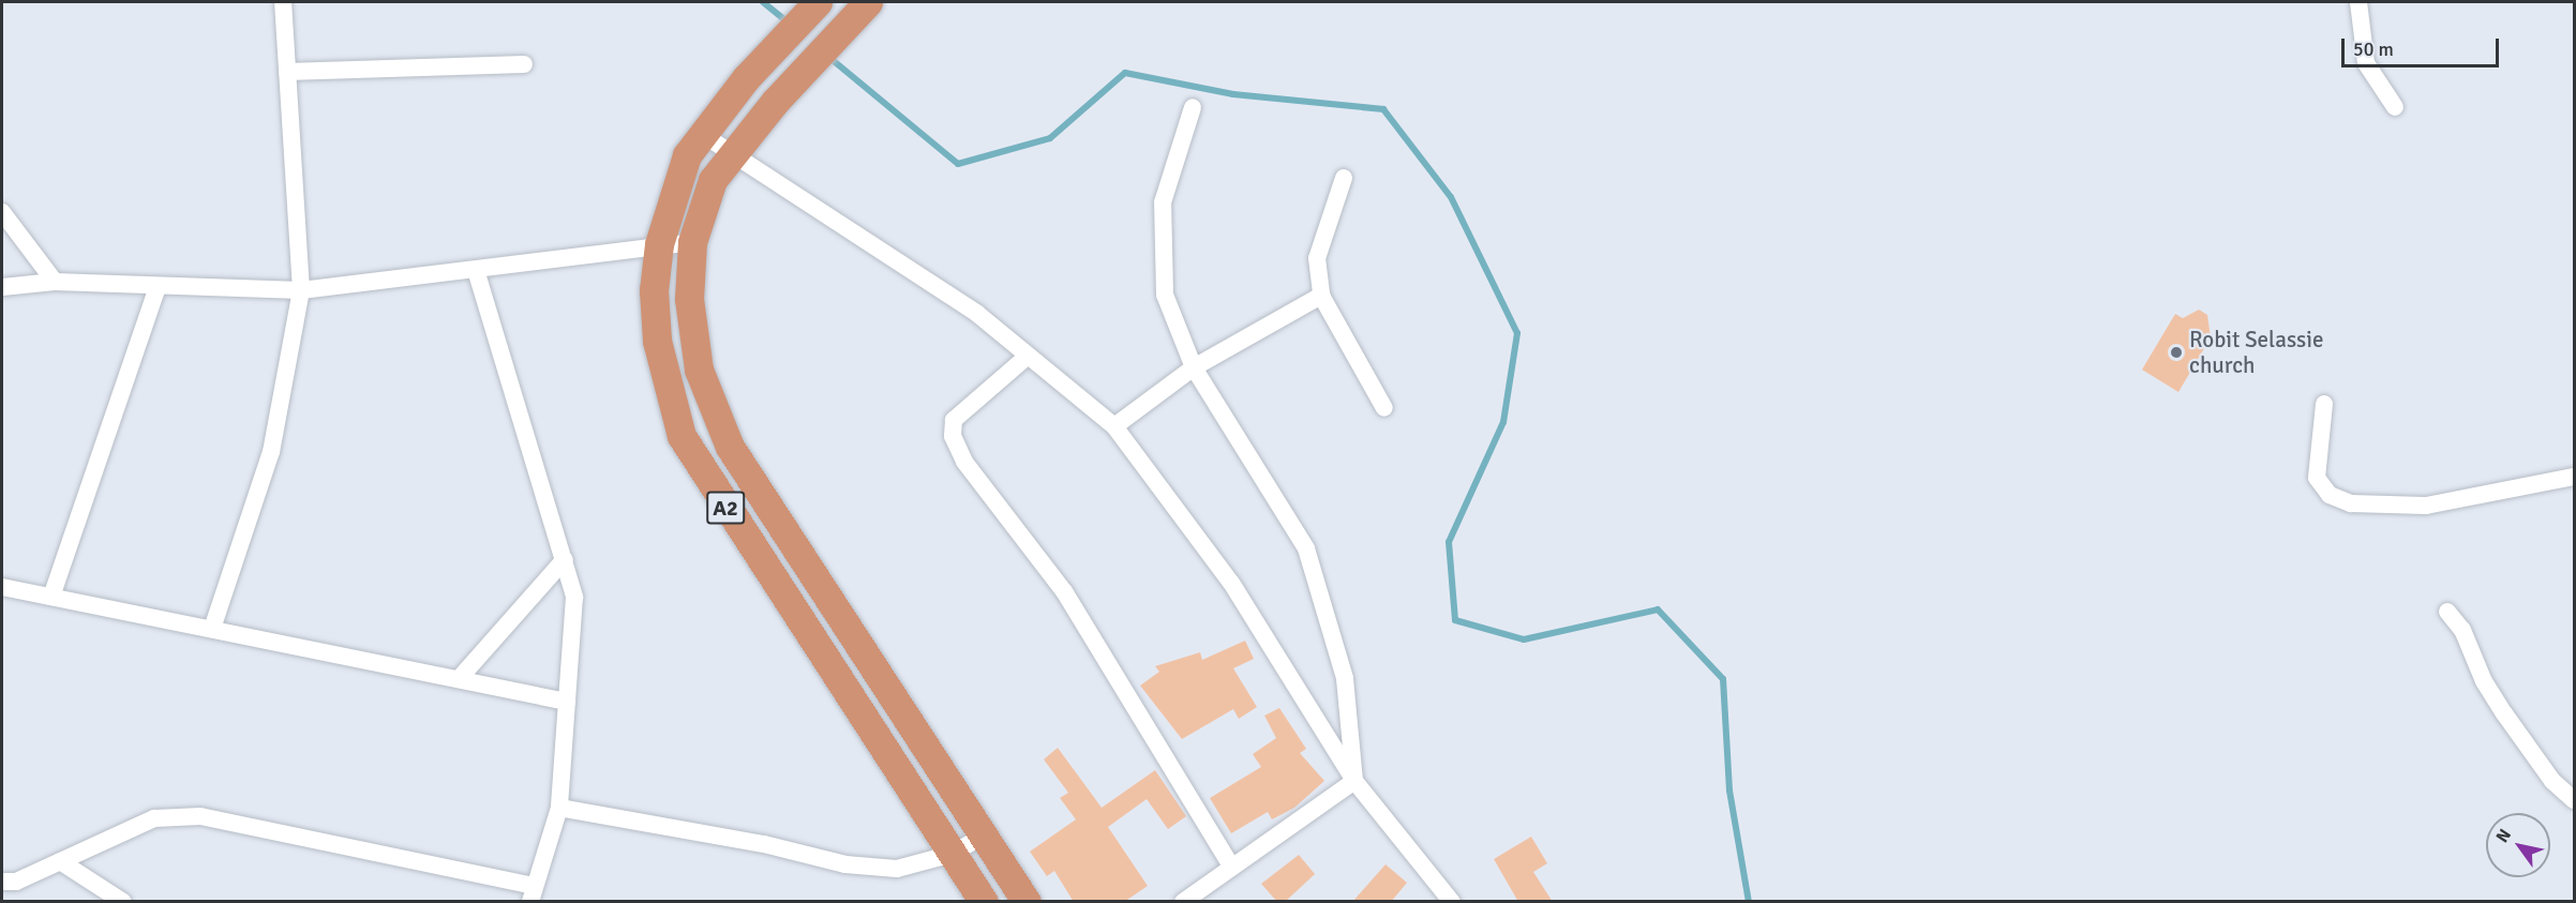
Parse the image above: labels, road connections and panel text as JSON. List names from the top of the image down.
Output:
{
  "streets": {
    "highway": ["A2"]
  },
  "places": ["Robit Selassie church"],
  "scale_bar": "50 m",
  "north": "top left"
}
